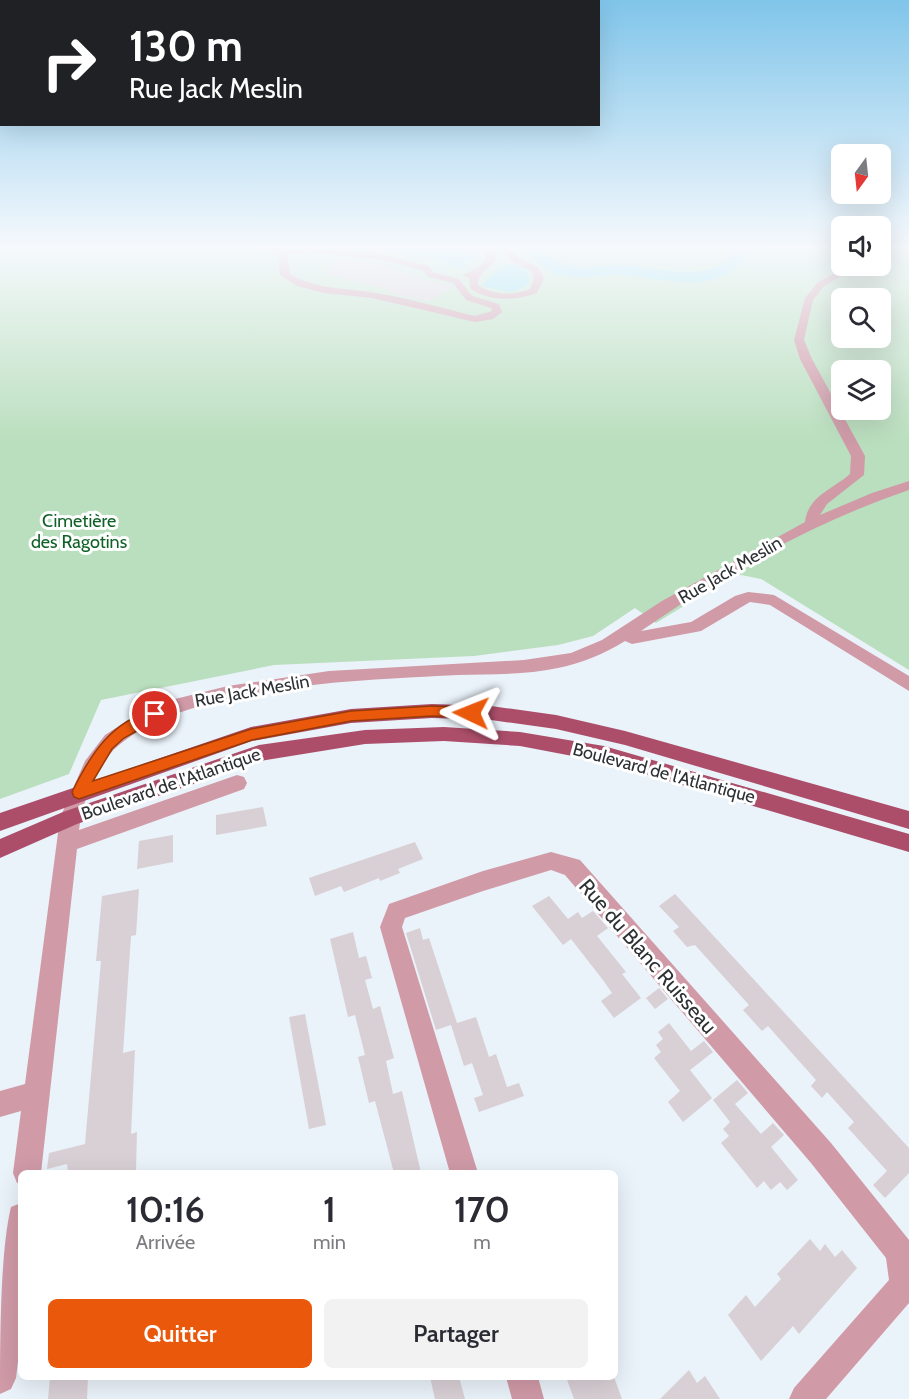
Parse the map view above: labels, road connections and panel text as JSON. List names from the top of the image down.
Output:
{
  "streets": {
    "main road": ["Boulevard de l'Atlantique"],
    "street": ["Rue Jack Meslin", "Rue du Blanc Ruisseau"]
  },
  "crossings": [
    ["Rue Jack Meslin", "Boulevard de l'Atlantique"]
  ],
  "parks": ["Cimetière des Ragotins"],
  "north": "bottom",
  "page": {
    "turn": ["130 m", "Rue Jack Meslin"],
    "eta": [
      "10:16",
      "Arrivée",
      "1",
      "min",
      "170",
      "m"
    ],
    "buttons": ["Quitter", "Partager"]
  }
}
